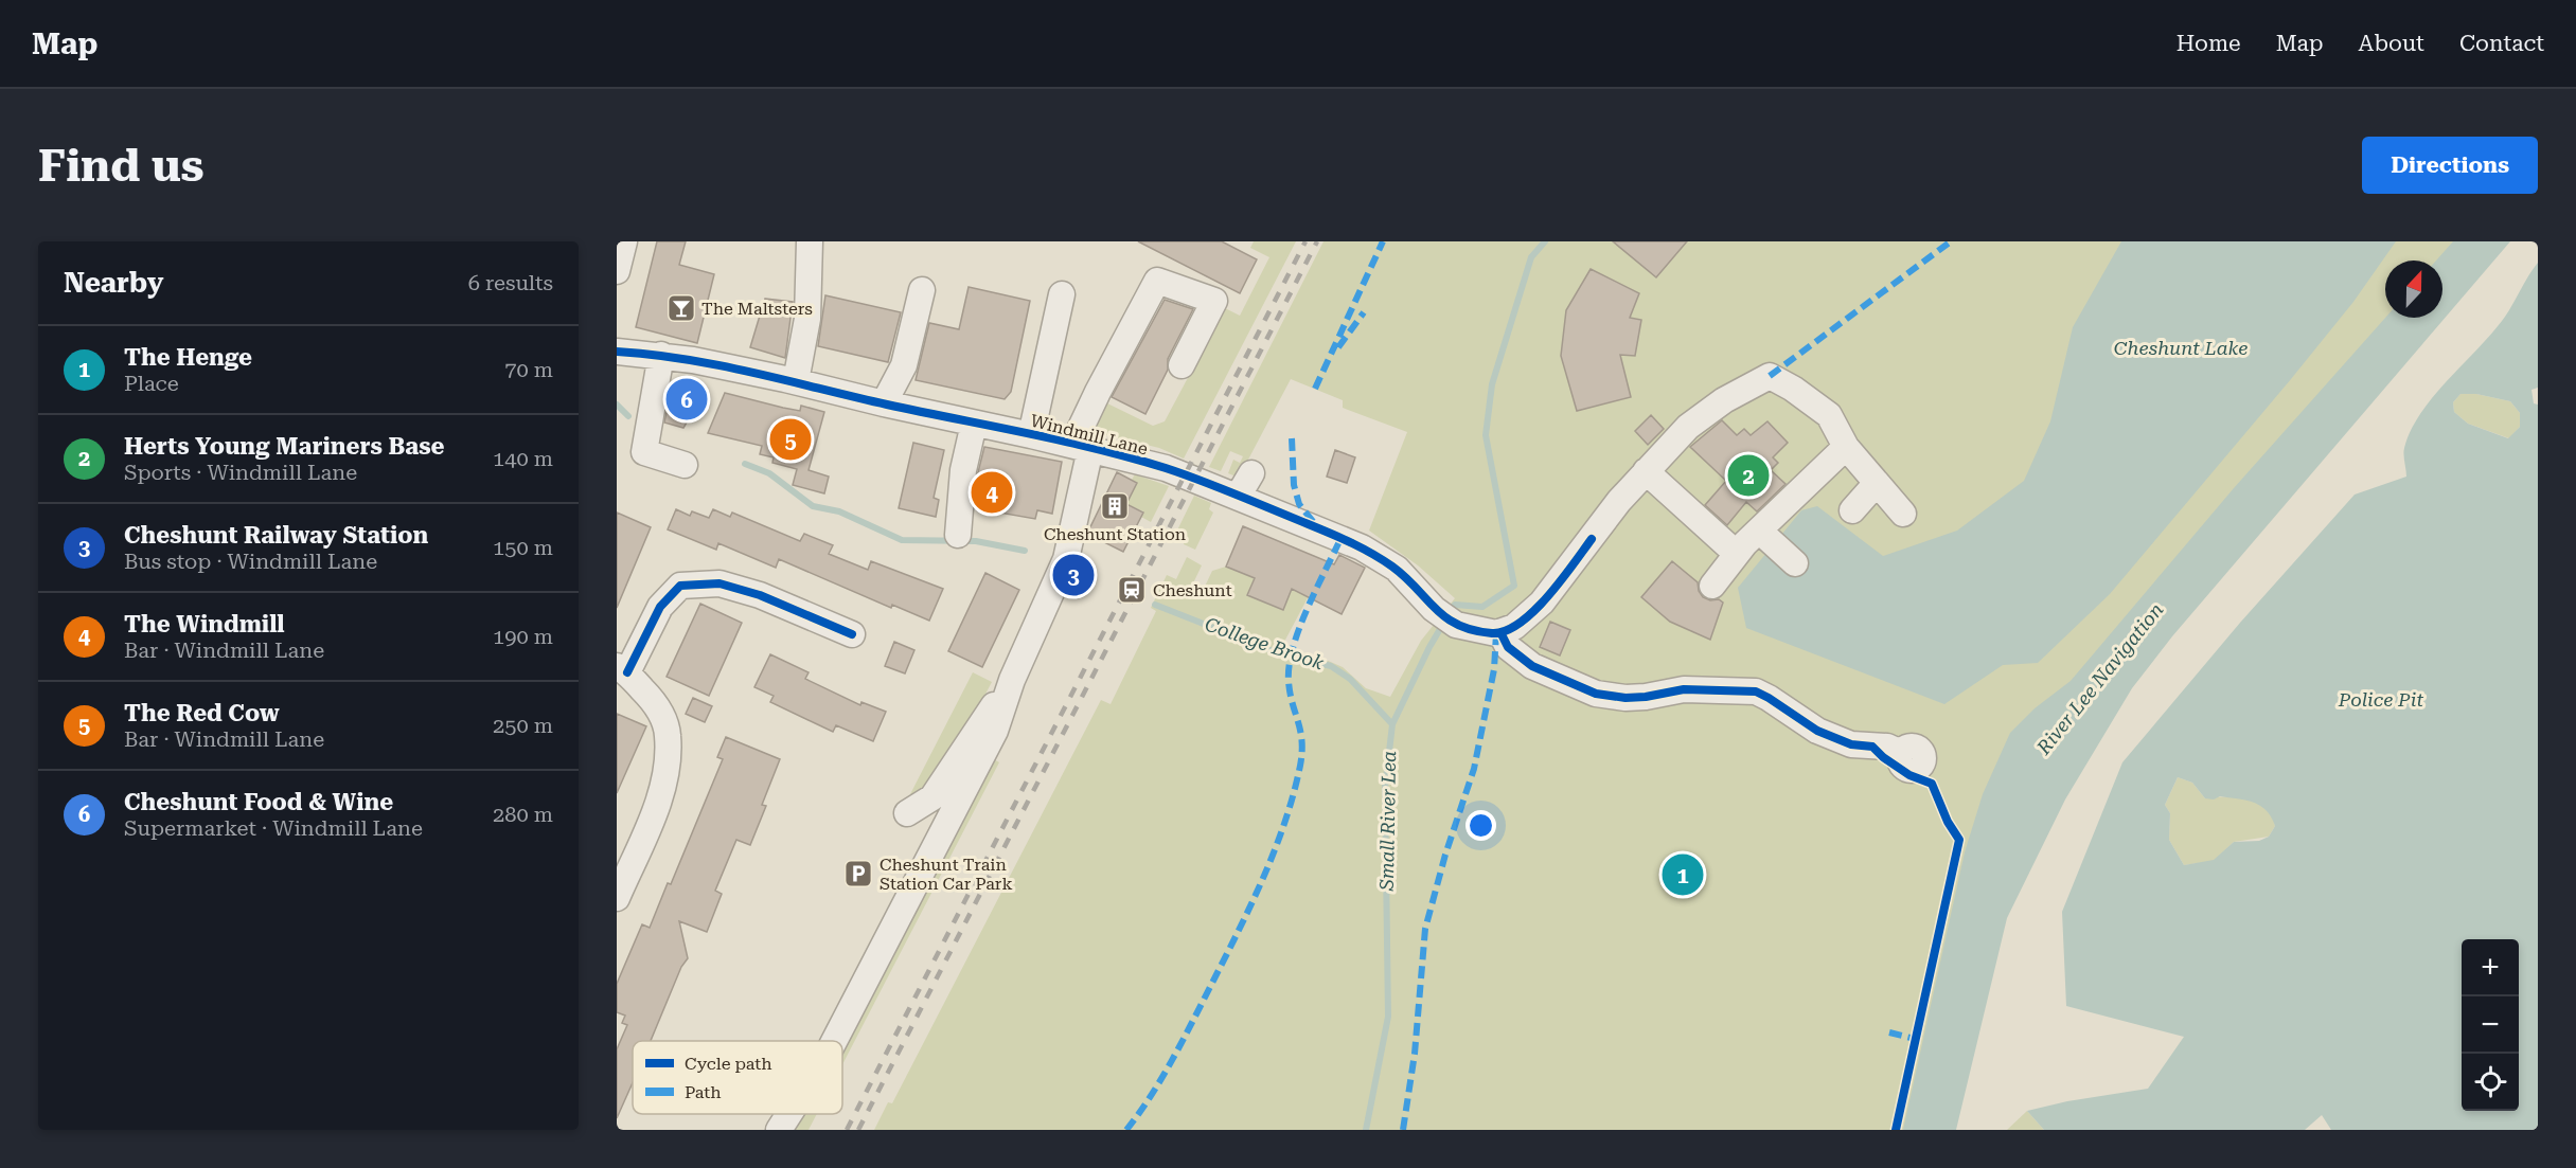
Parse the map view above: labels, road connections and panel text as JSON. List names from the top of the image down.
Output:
{
  "streets": {
    "street": ["Windmill Lane"]
  },
  "water": [
    "Cheshunt Lake",
    "College Brook",
    "River Lee Navigation",
    "Police Pit",
    "Small River Lea"
  ],
  "places": {
    "bar": ["The Maltsters"],
    "building": ["Cheshunt Station"],
    "station": ["Cheshunt"],
    "parking": ["Cheshunt Train Station Car Park"]
  },
  "legend": ["Cycle path", "Path"],
  "north": "top",
  "page": {
    "header": "Map",
    "nav": [
      "Home",
      "Map",
      "About",
      "Contact"
    ],
    "buttons": "Directions",
    "title": "Find us",
    "heading": ["Nearby", "6 results"],
    "list": [
      {
        "mark": "1",
        "name": "The Henge",
        "note": "Place",
        "value": "70 m"
      },
      {
        "mark": "2",
        "name": "Herts Young Mariners Base",
        "note": "Sports · Windmill Lane",
        "value": "140 m"
      },
      {
        "mark": "3",
        "name": "Cheshunt Railway Station",
        "note": "Bus stop · Windmill Lane",
        "value": "150 m"
      },
      {
        "mark": "4",
        "name": "The Windmill",
        "note": "Bar · Windmill Lane",
        "value": "190 m"
      },
      {
        "mark": "5",
        "name": "The Red Cow",
        "note": "Bar · Windmill Lane",
        "value": "250 m"
      },
      {
        "mark": "6",
        "name": "Cheshunt Food & Wine",
        "note": "Supermarket · Windmill Lane",
        "value": "280 m"
      }
    ],
    "pins": [
      "6",
      "5",
      "2",
      "4",
      "3",
      "1"
    ],
    "map_buttons": ["+", "−"]
  }
}
